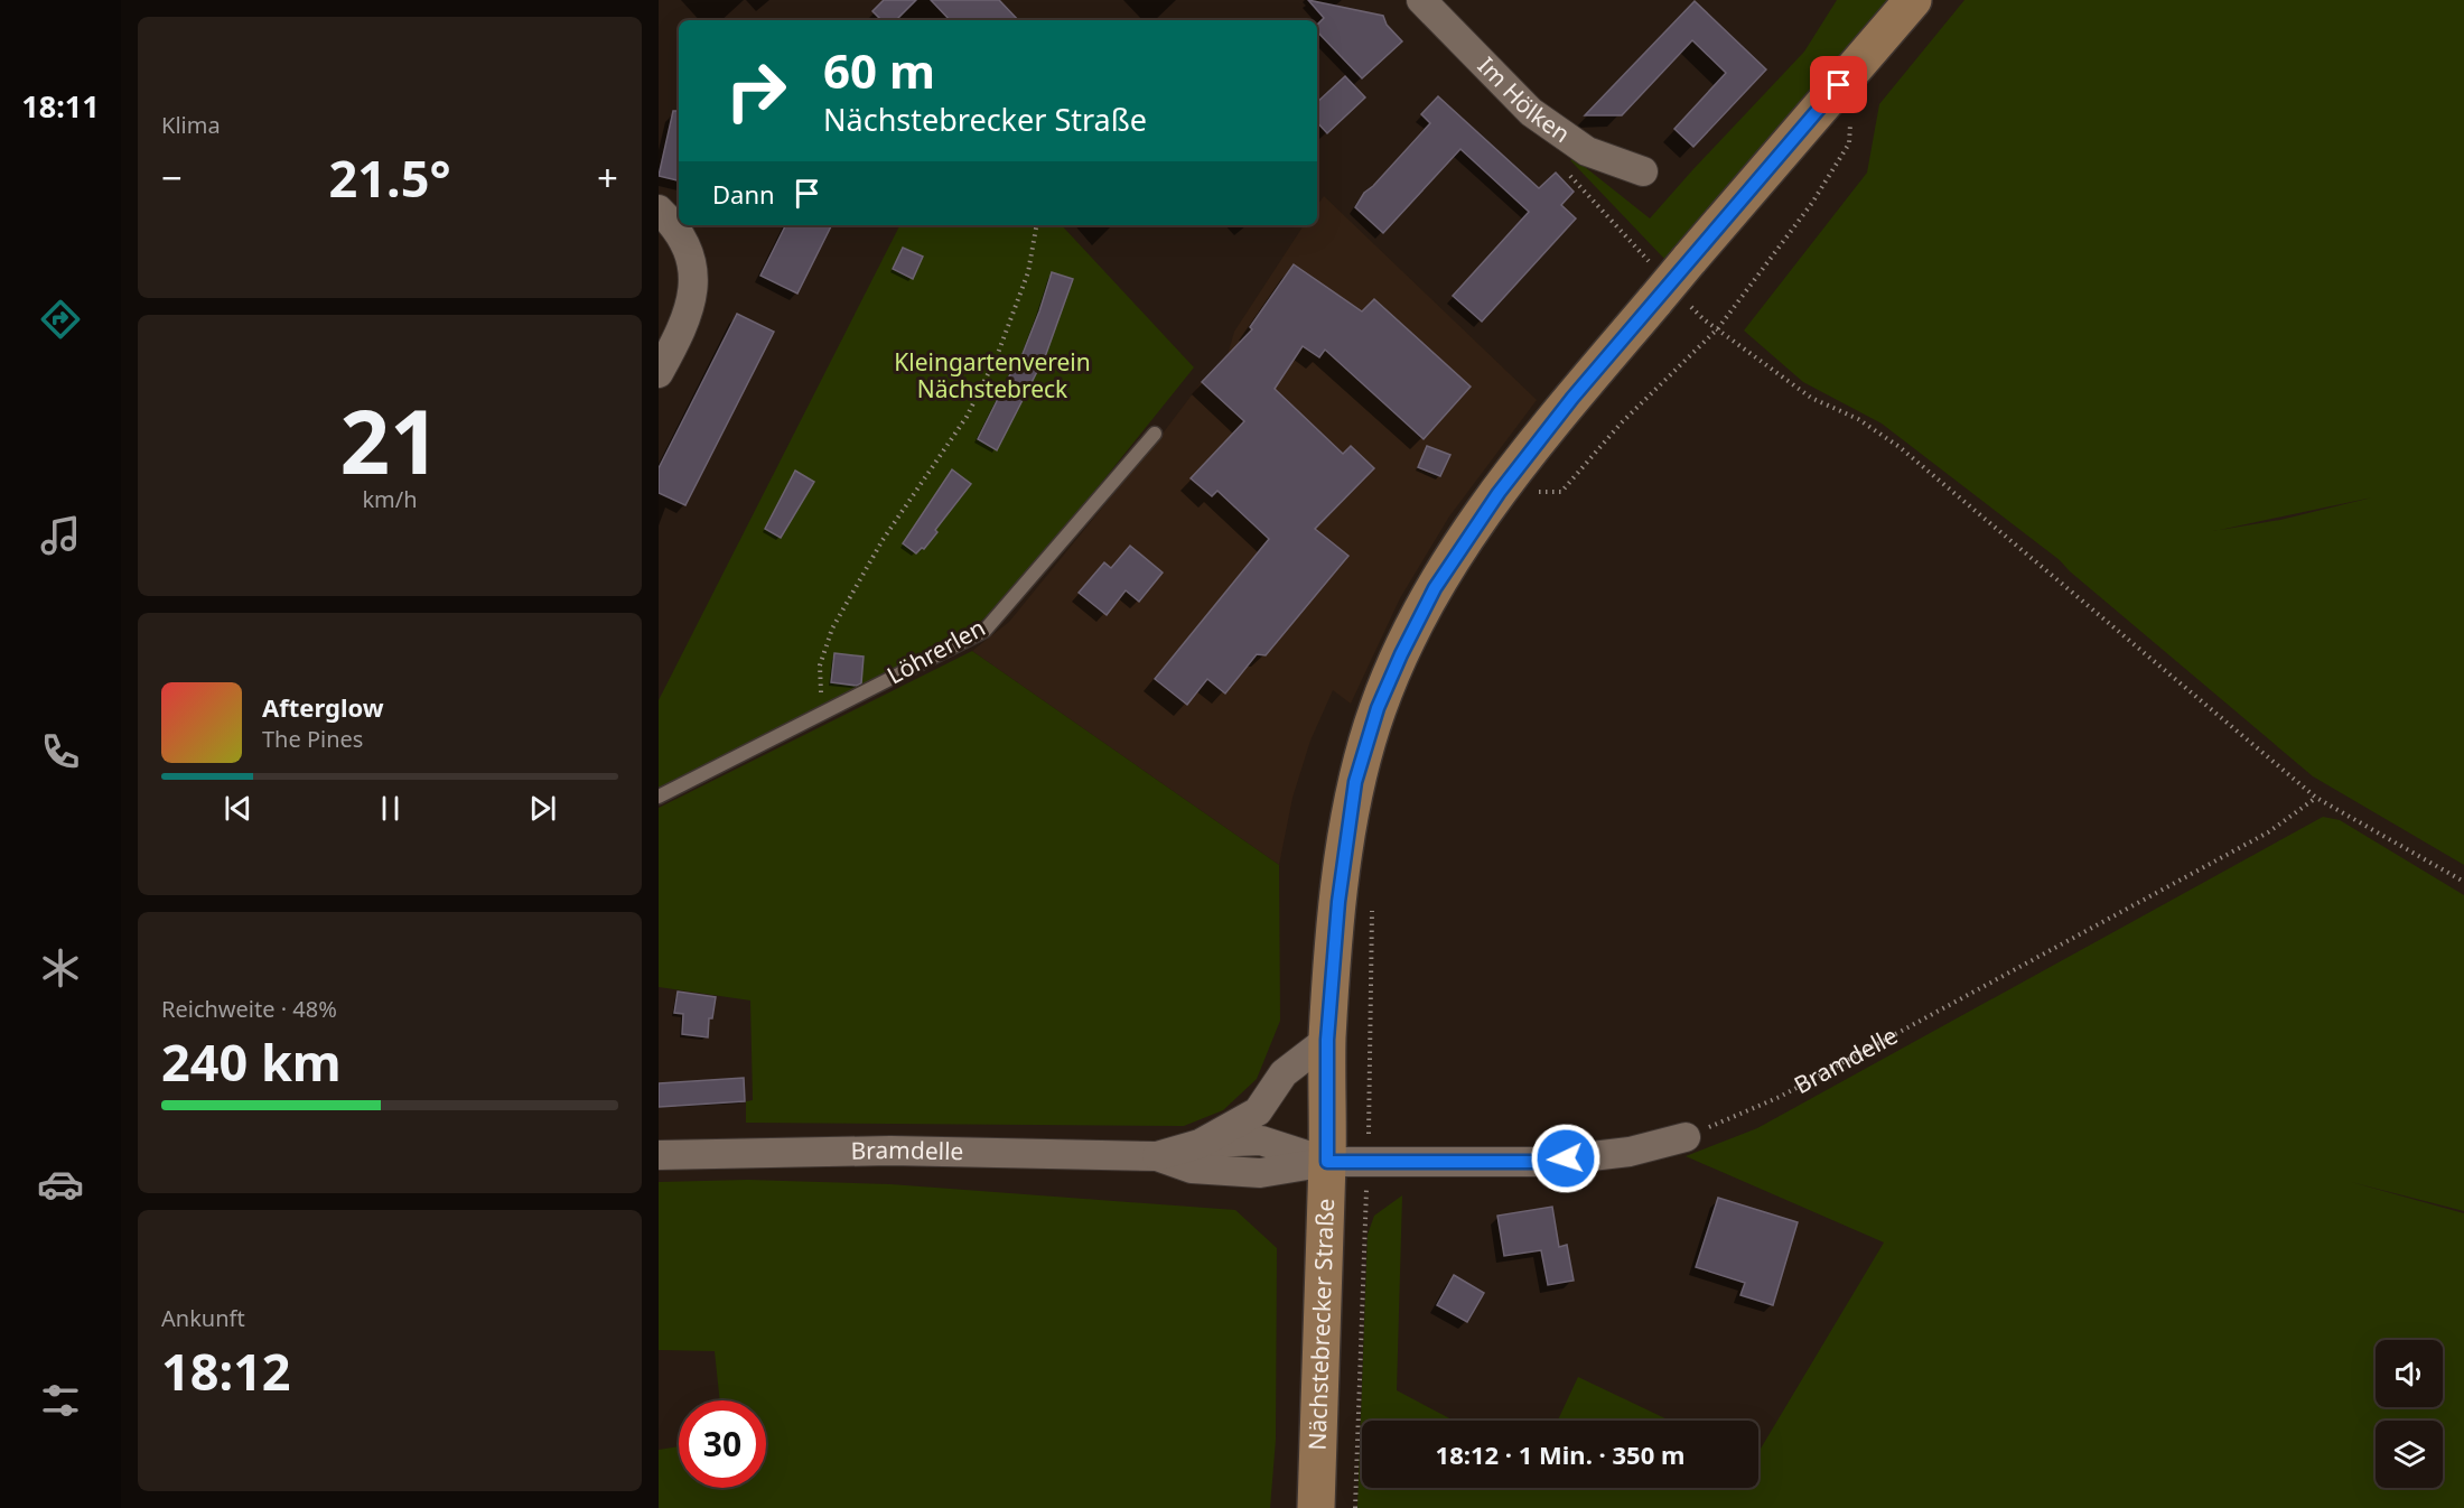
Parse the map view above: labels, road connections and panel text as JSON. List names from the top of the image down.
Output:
{
  "streets": {
    "main road": ["Nächstebrecker Straße"],
    "street": ["Im Hölken", "Bramdelle"],
    "lane": ["Löhrerlen"]
  },
  "crossings": [
    ["Bramdelle", "Nächstebrecker Straße"]
  ],
  "parks": ["Kleingartenverein Nächstebreck"],
  "page": {
    "tabs": "18:11",
    "tile": [
      "Klima",
      ["21", "km/h"],
      ["Reichweite · 48%", "240 km"],
      ["Ankunft", "18:12"]
    ],
    "turn": ["60 m", "Nächstebrecker Straße"],
    "heat": ["−", "21.5°", "+"],
    "then": "Dann",
    "song": ["Afterglow", "The Pines"],
    "limit": "30",
    "trip": "18:12 · 1 Min. · 350 m"
  }
}
